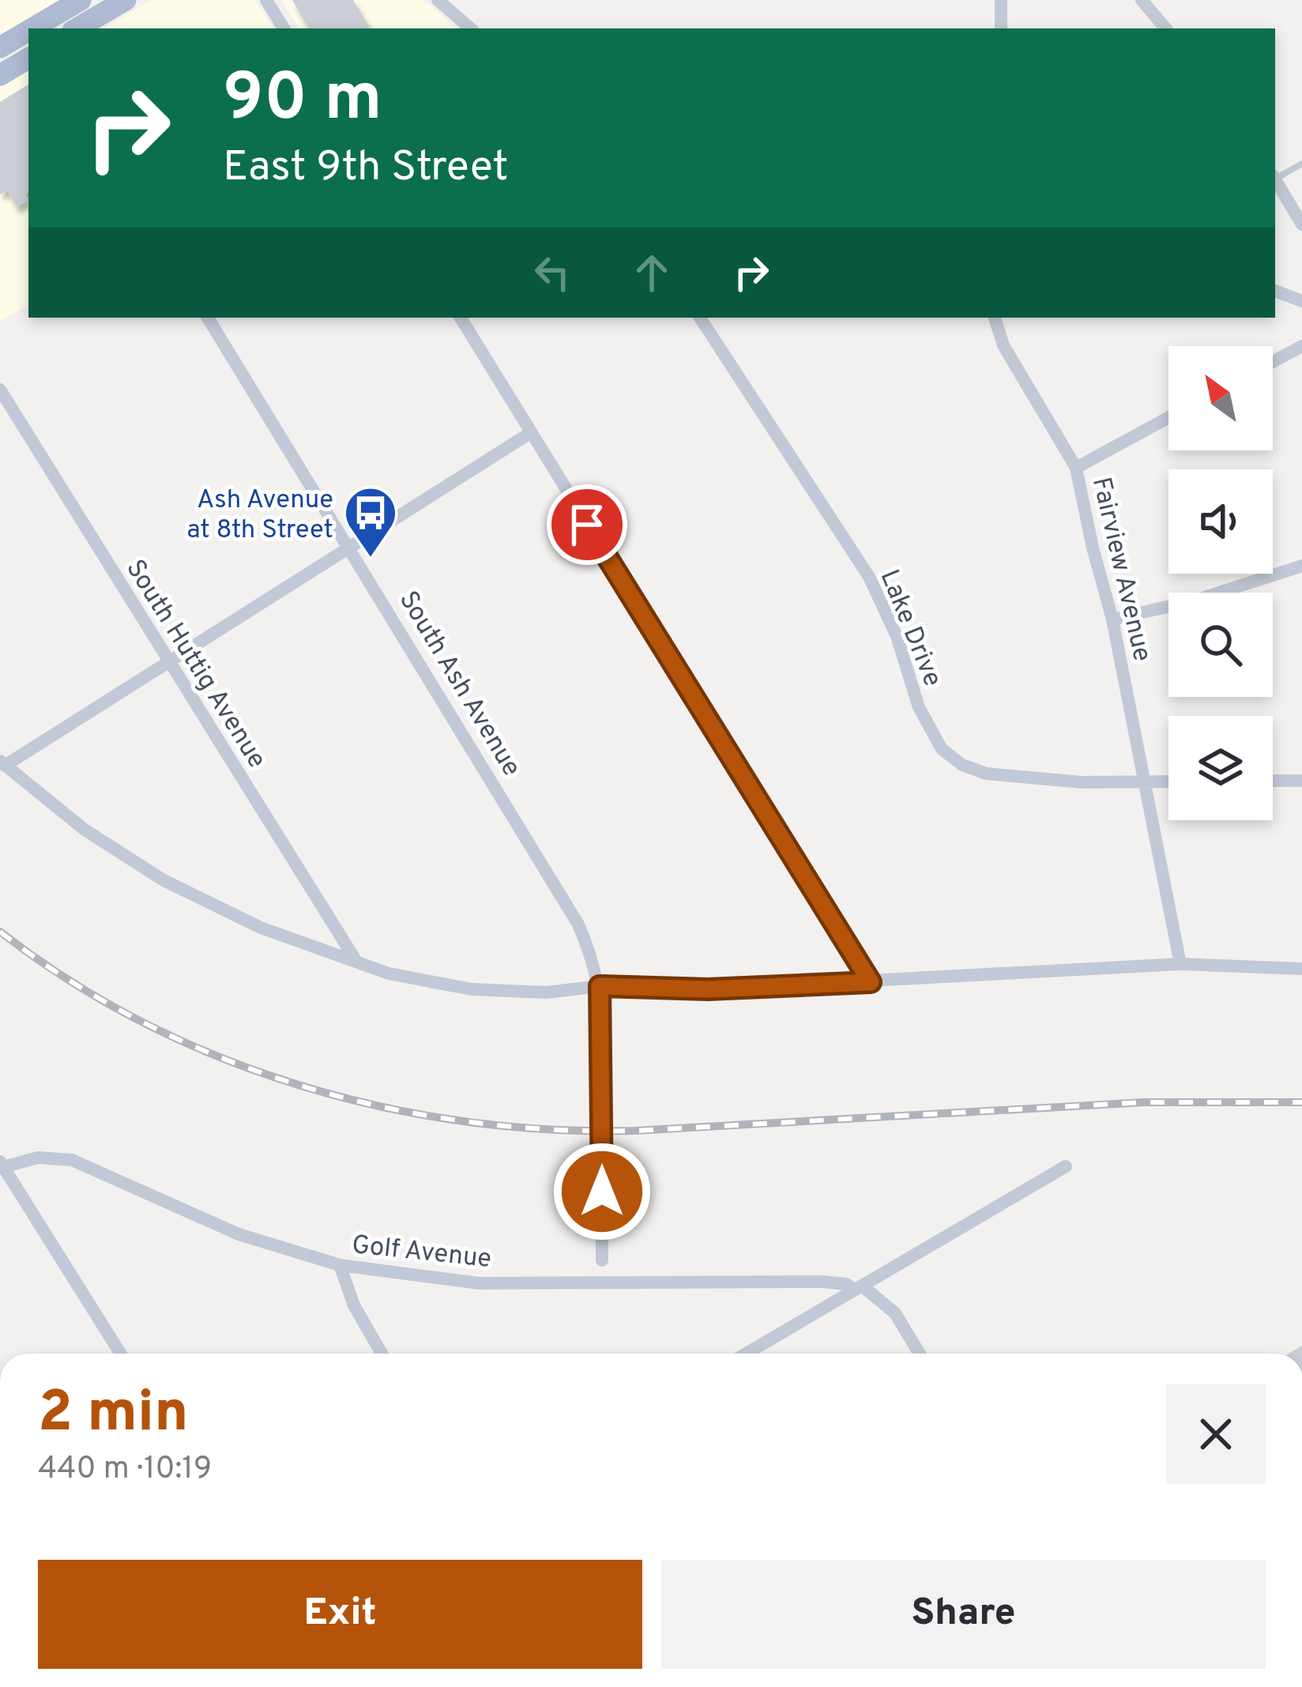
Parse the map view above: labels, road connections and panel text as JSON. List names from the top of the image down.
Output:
{
  "streets": {
    "street": [
      "Fairview Avenue",
      "Lake Drive",
      "South Huttig Avenue",
      "South Ash Avenue",
      "Golf Avenue"
    ]
  },
  "crossings": [
    ["Fairview Avenue", "Lake Drive"],
    ["South Ash Avenue", "Golf Avenue"]
  ],
  "places": {
    "bus stop": ["Ash Avenue at 8th Street"]
  },
  "north": "top left",
  "page": {
    "turn": ["90 m", "East 9th Street"],
    "heading": ["2 min", "440 m · 10:19"],
    "buttons": ["Exit", "Share"]
  }
}
